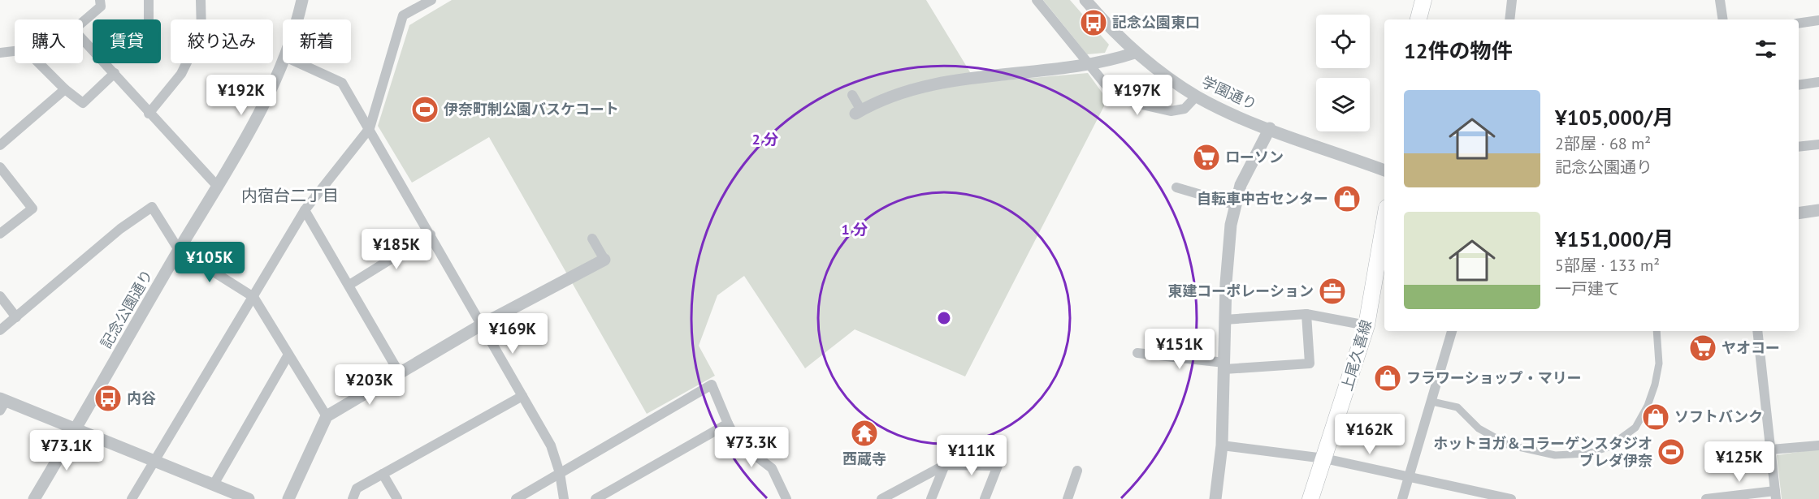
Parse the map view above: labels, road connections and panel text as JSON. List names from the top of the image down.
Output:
{
  "streets": {
    "main road": ["上尾久喜線"],
    "street": ["学園通り", "記念公園通り"]
  },
  "districts": ["内宿台二丁目"],
  "places": {
    "bus stop": ["記念公園東口", "内谷"],
    "sports": ["伊奈町制公園バスケコート", "ホットヨガ＆コラーゲンスタジオ ブレダ伊奈"],
    "supermarket": ["ローソン", "ヤオコー"],
    "shop": ["自転車中古センター", "フラワーショップ・マリー", "ソフトバンク"],
    "office": ["東建コーポレーション"],
    "temple": ["西蔵寺"]
  },
  "page": {
    "chip": [
      "購入",
      "賃貸",
      "絞り込み",
      "新着"
    ],
    "heading": "12件の物件",
    "price": [
      "¥192K",
      "¥197K",
      "¥185K",
      "¥105K",
      "¥169K",
      "¥151K",
      "¥203K",
      "¥162K",
      "¥73.3K",
      "¥73.1K",
      "¥111K",
      "¥125K"
    ],
    "list": [
      {
        "name": "¥105,000/月",
        "note": "2部屋 · 68 m² · 記念公園通り"
      },
      {
        "name": "¥151,000/月",
        "note": "5部屋 · 133 m² · 一戸建て"
      }
    ]
  },
  "rings": ["2 分", "1 分"]
}
